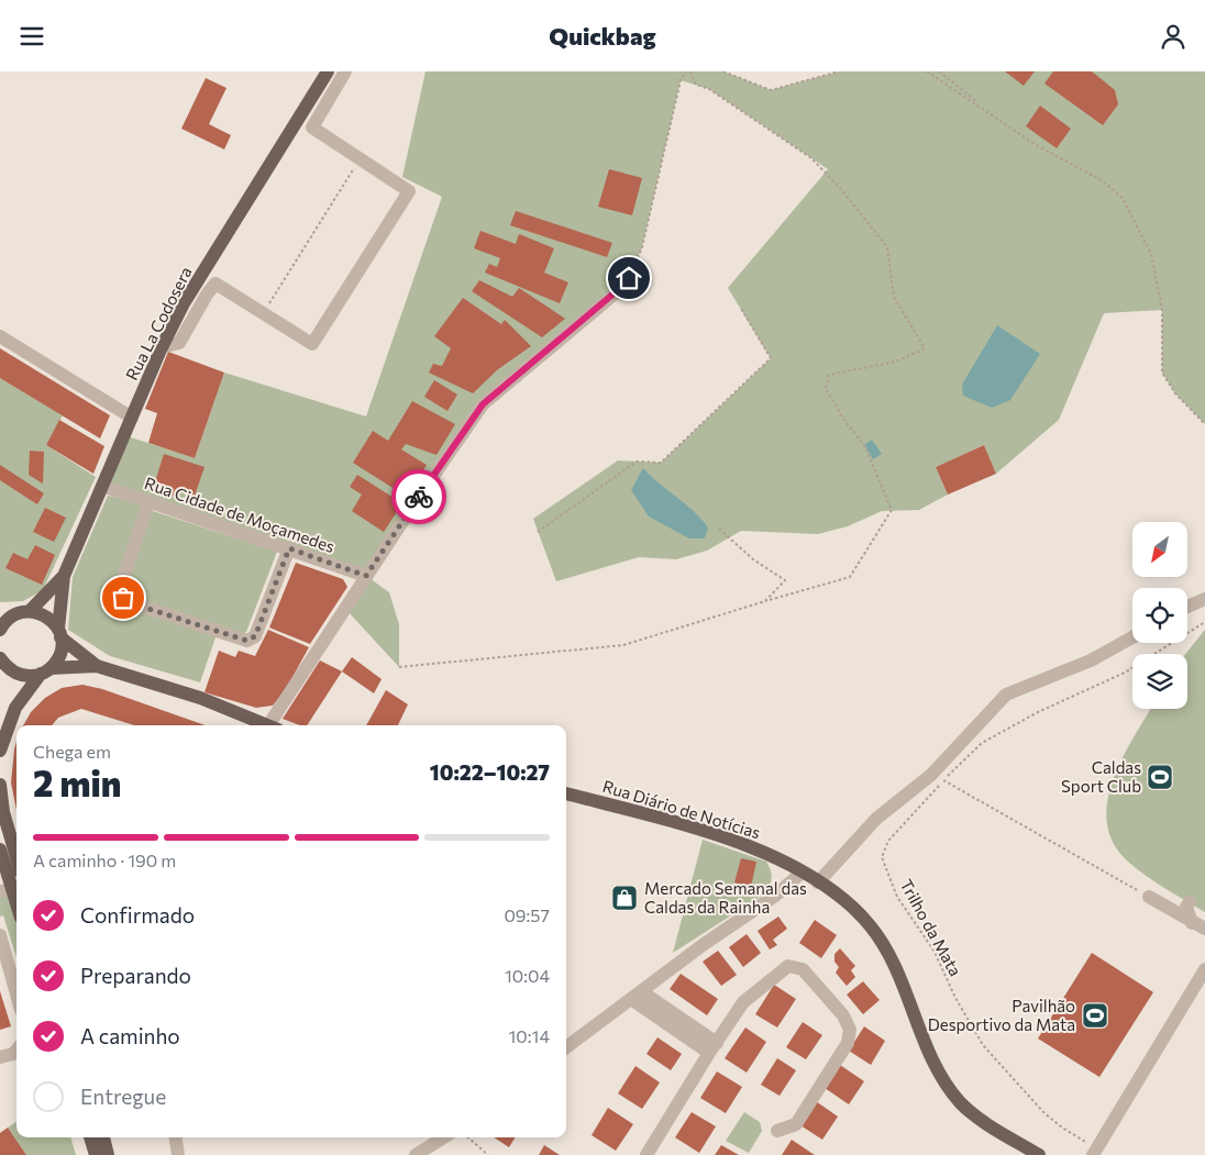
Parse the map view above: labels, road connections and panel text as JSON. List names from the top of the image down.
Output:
{
  "streets": {
    "main road": ["Rua La Codosera", "Rua Diário de Notícias"],
    "street": ["Rua Cidade de Moçamedes"],
    "path": ["Trilho da Mata"]
  },
  "crossings": [
    ["Rua La Codosera", "Rua Cidade de Moçamedes"]
  ],
  "places": {
    "sports": ["Caldas Sport Club", "Pavilhão Desportivo da Mata"],
    "shop": ["Mercado Semanal das Caldas da Rainha"]
  },
  "north": "bottom left",
  "page": {
    "header": "Quickbag",
    "heading": ["2 min", "Chega em", "10:22–10:27"],
    "bar": "A caminho · 190 m",
    "list": [
      ["Confirmado", "09:57"],
      ["Preparando", "10:04"],
      ["A caminho", "10:14"],
      "Entregue"
    ]
  }
}
